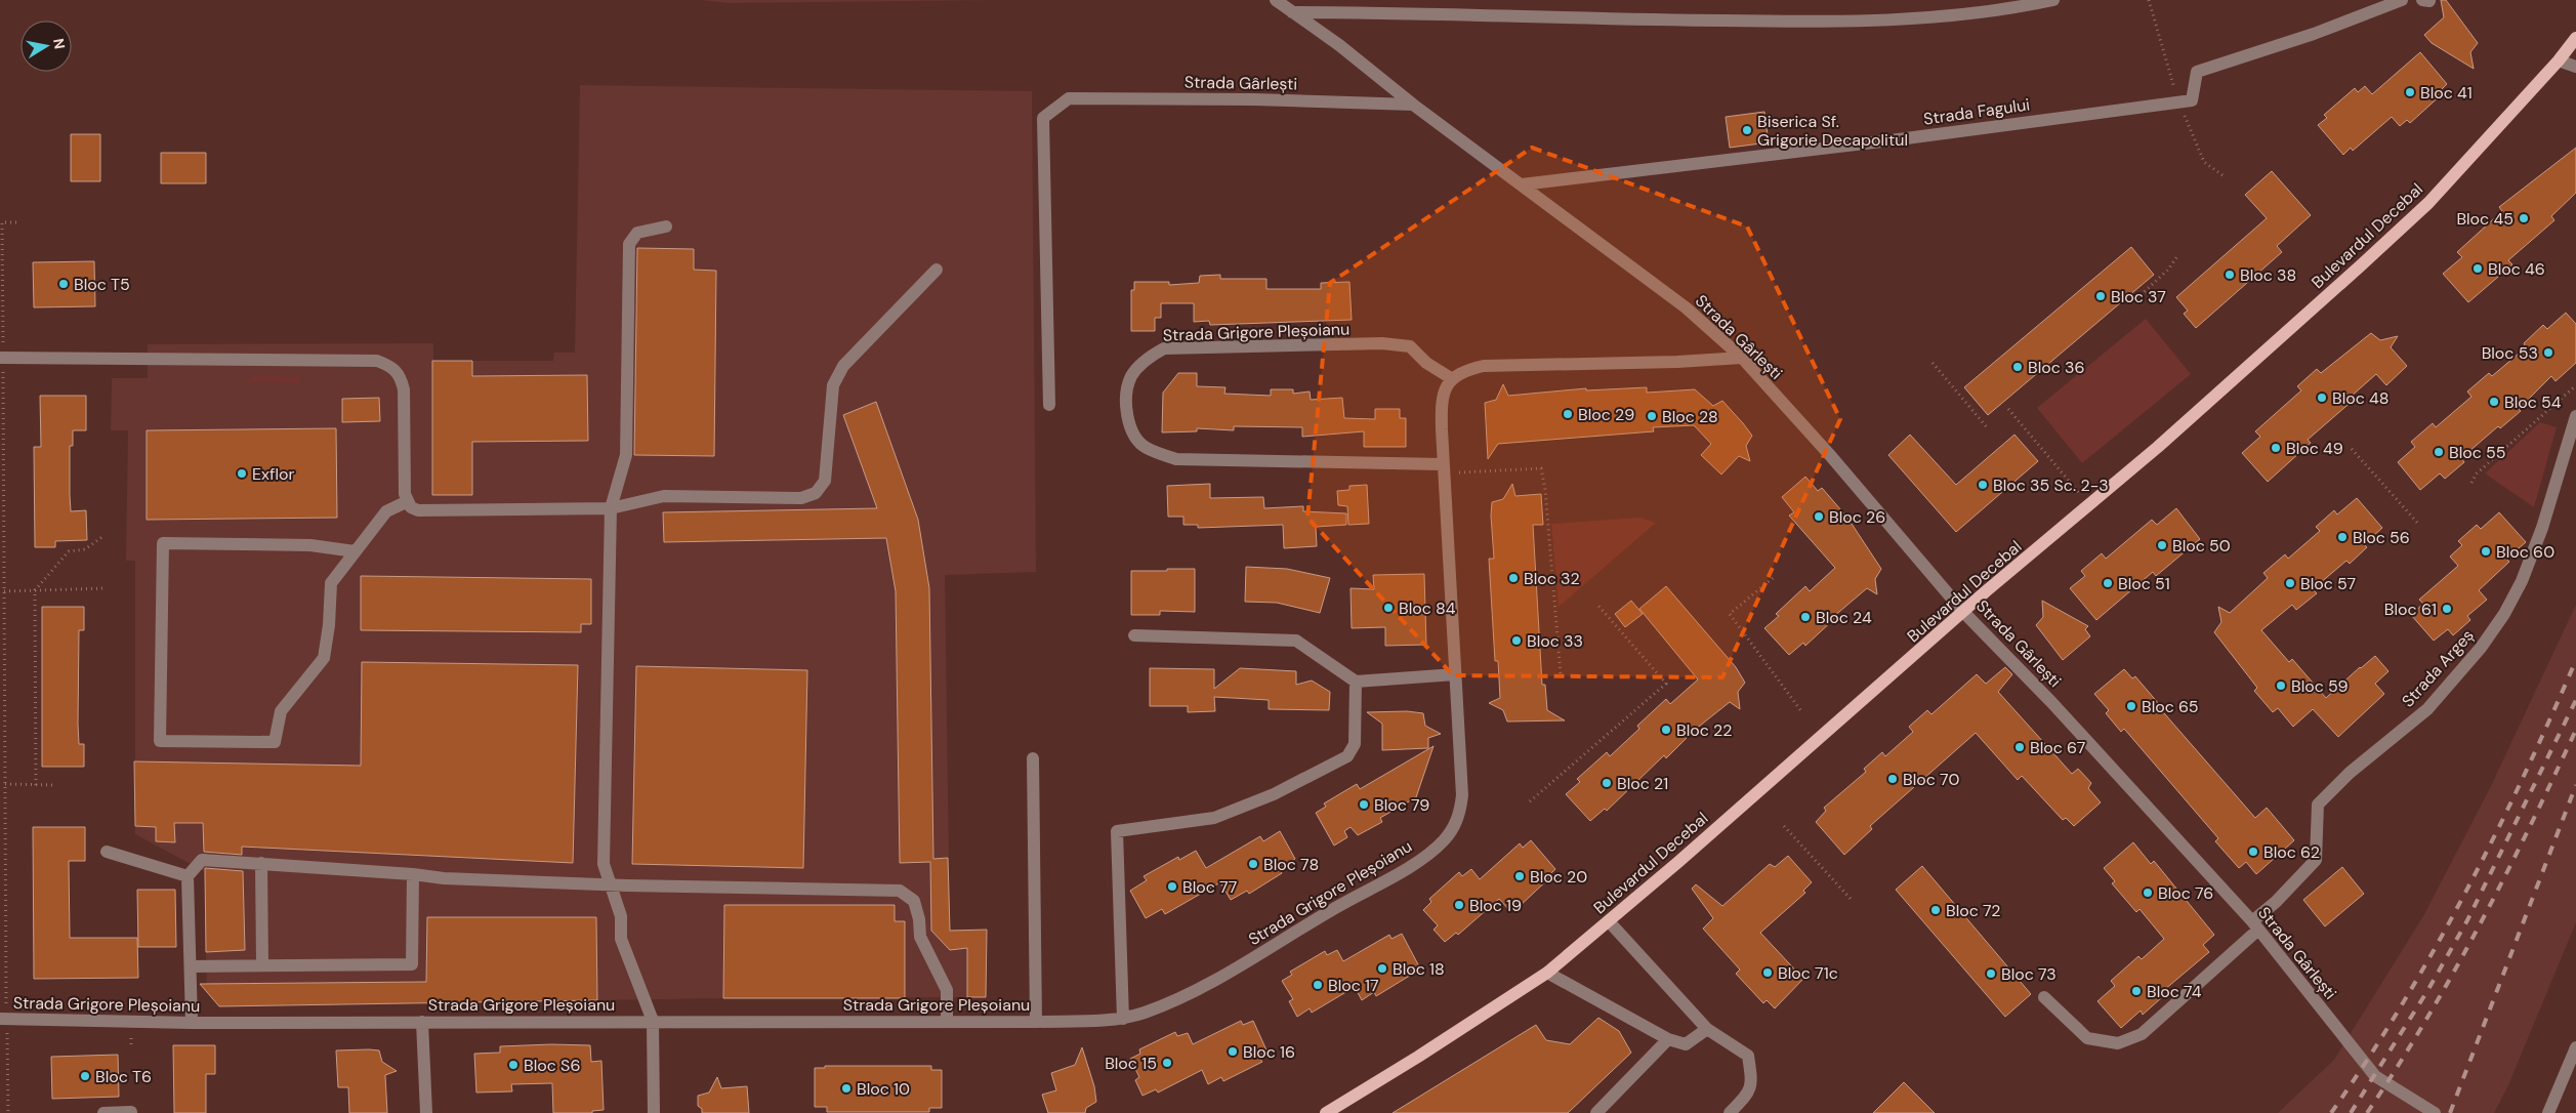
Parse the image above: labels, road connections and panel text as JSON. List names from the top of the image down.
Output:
{
  "streets": {
    "main road": ["Bulevardul Decebal"],
    "street": [
      "Strada Gârlești",
      "Strada Fagului",
      "Strada Grigore Pleșoianu",
      "Strada Argeș"
    ]
  },
  "crossings": [
    ["Strada Gârlești", "Strada Fagului"],
    ["Strada Gârlești", "Bulevardul Decebal"],
    ["Strada Gârlești", "Strada Argeș"]
  ],
  "places": [
    "Bloc 41",
    "Biserica Sf. Grigorie Decapolitul",
    "Bloc 45",
    "Bloc 46",
    "Bloc 38",
    "Bloc T5",
    "Bloc 37",
    "Bloc 53",
    "Bloc 36",
    "Bloc 48",
    "Bloc 54",
    "Bloc 29",
    "Bloc 28",
    "Bloc 49",
    "Bloc 55",
    "Exflor",
    "Bloc 35 Sc. 2-3",
    "Bloc 26",
    "Bloc 56",
    "Bloc 50",
    "Bloc 60",
    "Bloc 32",
    "Bloc 51",
    "Bloc 57",
    "Bloc 84",
    "Bloc 61",
    "Bloc 24",
    "Bloc 33",
    "Bloc 59",
    "Bloc 65",
    "Bloc 22",
    "Bloc 67",
    "Bloc 70",
    "Bloc 21",
    "Bloc 79",
    "Bloc 62",
    "Bloc 78",
    "Bloc 20",
    "Bloc 77",
    "Bloc 76",
    "Bloc 19",
    "Bloc 72",
    "Bloc 18",
    "Bloc 71c",
    "Bloc 73",
    "Bloc 17",
    "Bloc 74",
    "Bloc 16",
    "Bloc 15",
    "Bloc S6",
    "Bloc T6",
    "Bloc 10"
  ],
  "north": "right"
}
